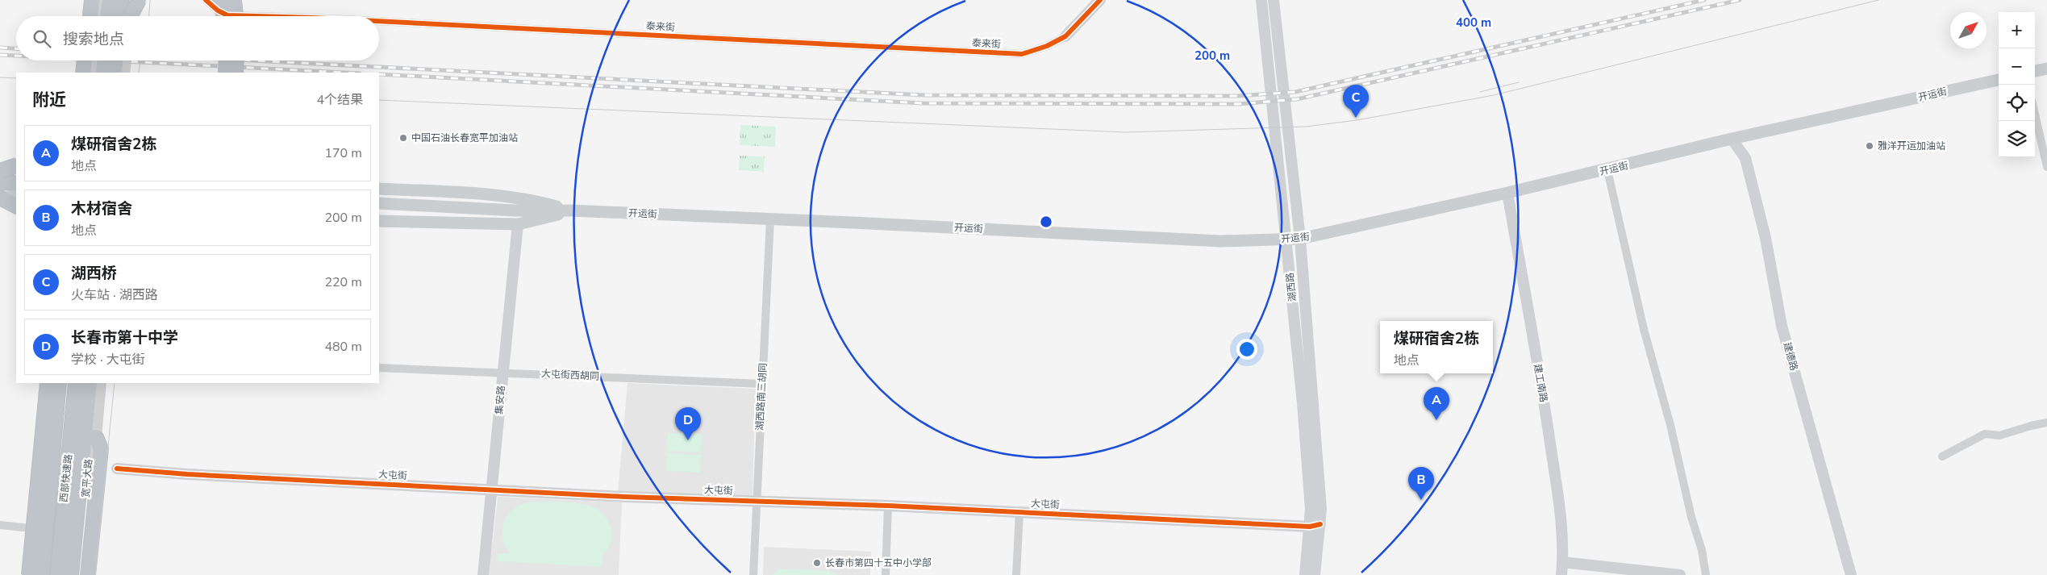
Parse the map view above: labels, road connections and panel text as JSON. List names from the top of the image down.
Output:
{
  "streets": {
    "highway": ["西部快速路"],
    "main road": ["开运街"],
    "street": [
      "泰来街",
      "湖西路",
      "建德路",
      "大屯街西胡同",
      "建工南路",
      "湖西路南三胡同",
      "集安路",
      "大屯街",
      "宽平大路"
    ]
  },
  "crossings": [
    ["开运街", "湖西路"],
    ["开运街", "建德路"],
    ["开运街", "建工南路"],
    ["开运街", "湖西路南三胡同"],
    ["开运街", "集安路"],
    ["湖西路", "大屯街"],
    ["大屯街西胡同", "湖西路南三胡同"],
    ["大屯街西胡同", "集安路"],
    ["湖西路南三胡同", "大屯街"],
    ["集安路", "大屯街"]
  ],
  "places": ["中国石油长春宽平加油站", "雅洋开运加油站", "长春市第四十五中小学部"],
  "north": "top right",
  "page": {
    "map_buttons": ["+", "−"],
    "search": "搜索地点",
    "heading": ["附近", "4个结果"],
    "pins": [
      "C",
      "A",
      "D",
      "B"
    ],
    "list": [
      {
        "mark": "A",
        "name": "煤研宿舍2栋",
        "note": "地点",
        "value": "170 m"
      },
      {
        "mark": "B",
        "name": "木材宿舍",
        "note": "地点",
        "value": "200 m"
      },
      {
        "mark": "C",
        "name": "湖西桥",
        "note": "火车站 · 湖西路",
        "value": "220 m"
      },
      {
        "mark": "D",
        "name": "长春市第十中学",
        "note": "学校 · 大屯街",
        "value": "480 m"
      }
    ],
    "popup": ["煤研宿舍2栋", "地点"]
  },
  "rings": ["400 m", "200 m"]
}
